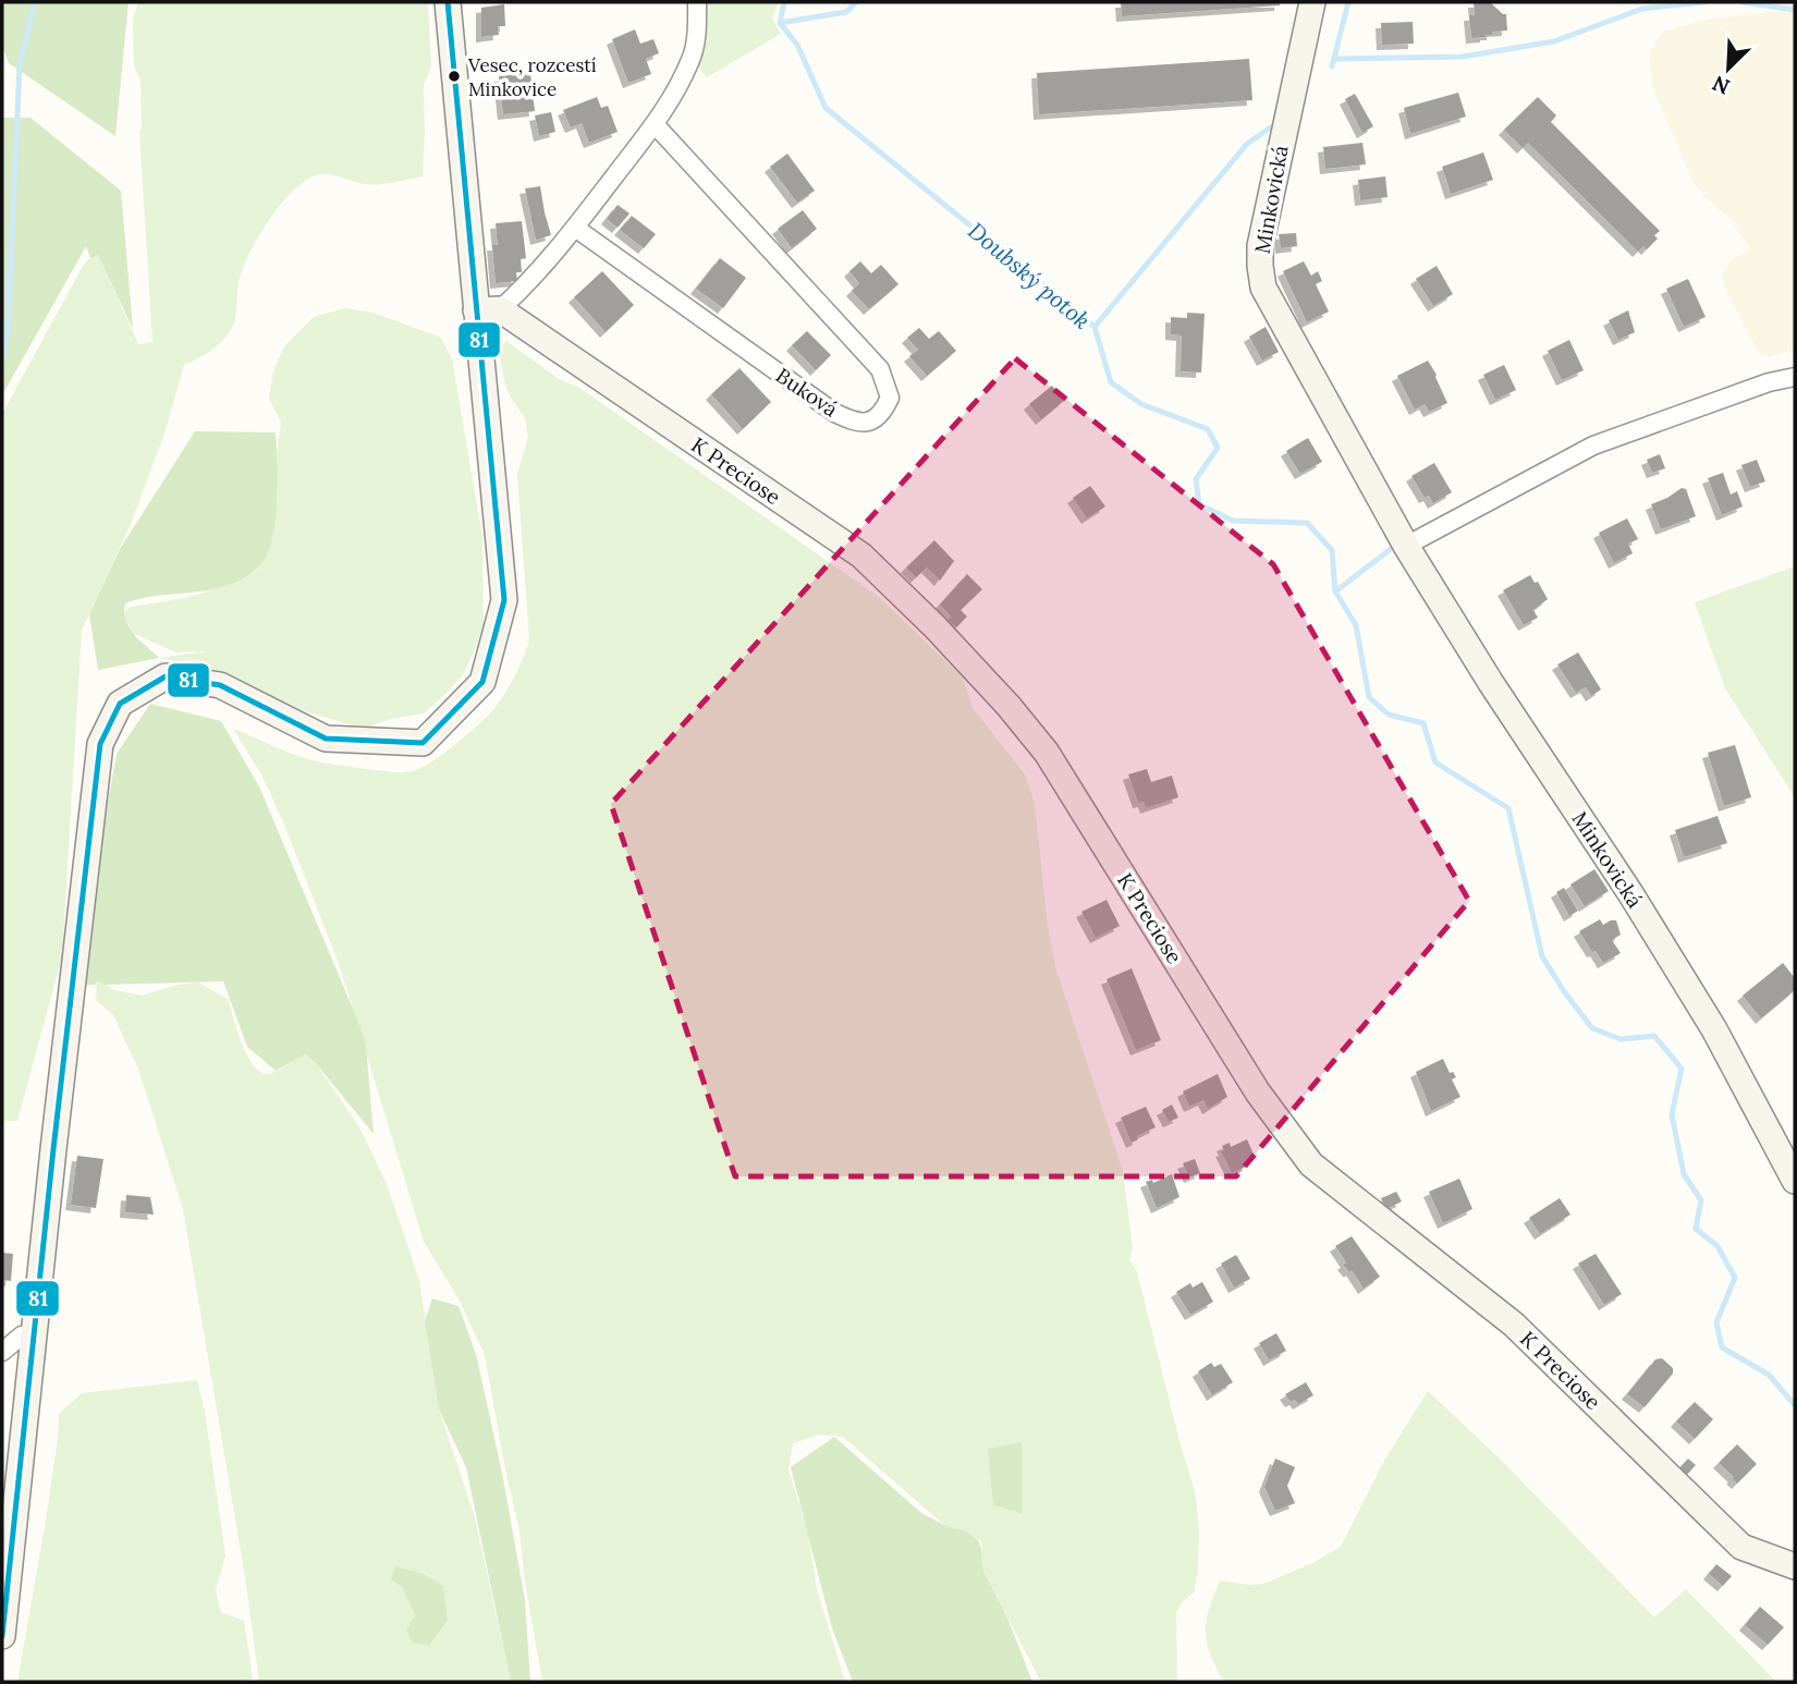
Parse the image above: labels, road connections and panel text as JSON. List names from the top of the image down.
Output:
{
  "streets": {
    "street": ["Minkovická", "Buková", "K Preciose"]
  },
  "water": ["Doubský potok"],
  "places": ["Vesec, rozcestí Minkovice"],
  "lines": ["transit line 81"],
  "north": "bottom left"
}
